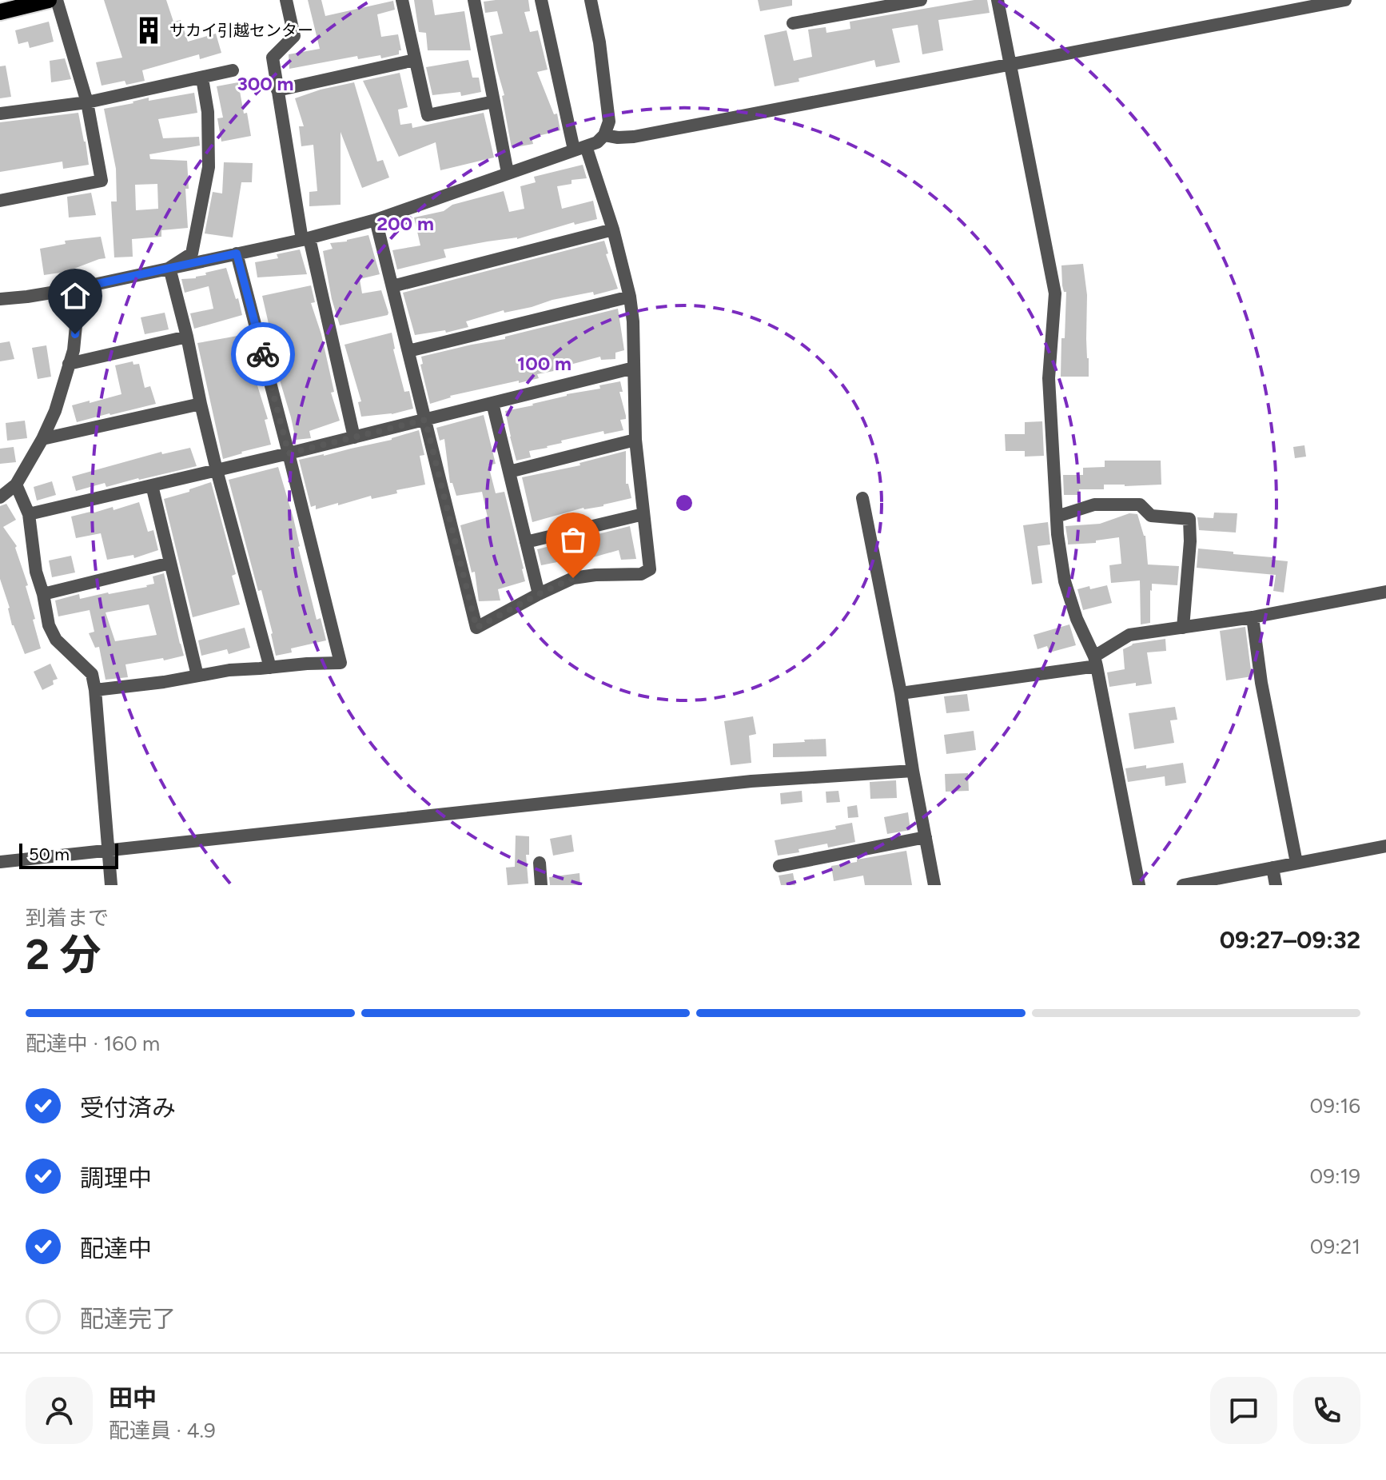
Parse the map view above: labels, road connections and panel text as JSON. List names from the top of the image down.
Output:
{
  "places": {
    "building": ["サカイ引越センター"]
  },
  "scale_bar": "50 m",
  "page": {
    "scale": "50 m",
    "heading": ["2 分", "到着まで", "09:27–09:32"],
    "panel": ["田中", "配達員 · 4.9"],
    "bar": "配達中 · 160 m",
    "list": [
      ["受付済み", "09:16"],
      ["調理中", "09:19"],
      ["配達中", "09:21"],
      "配達完了"
    ]
  },
  "rings": ["300 m", "200 m", "100 m"]
}
